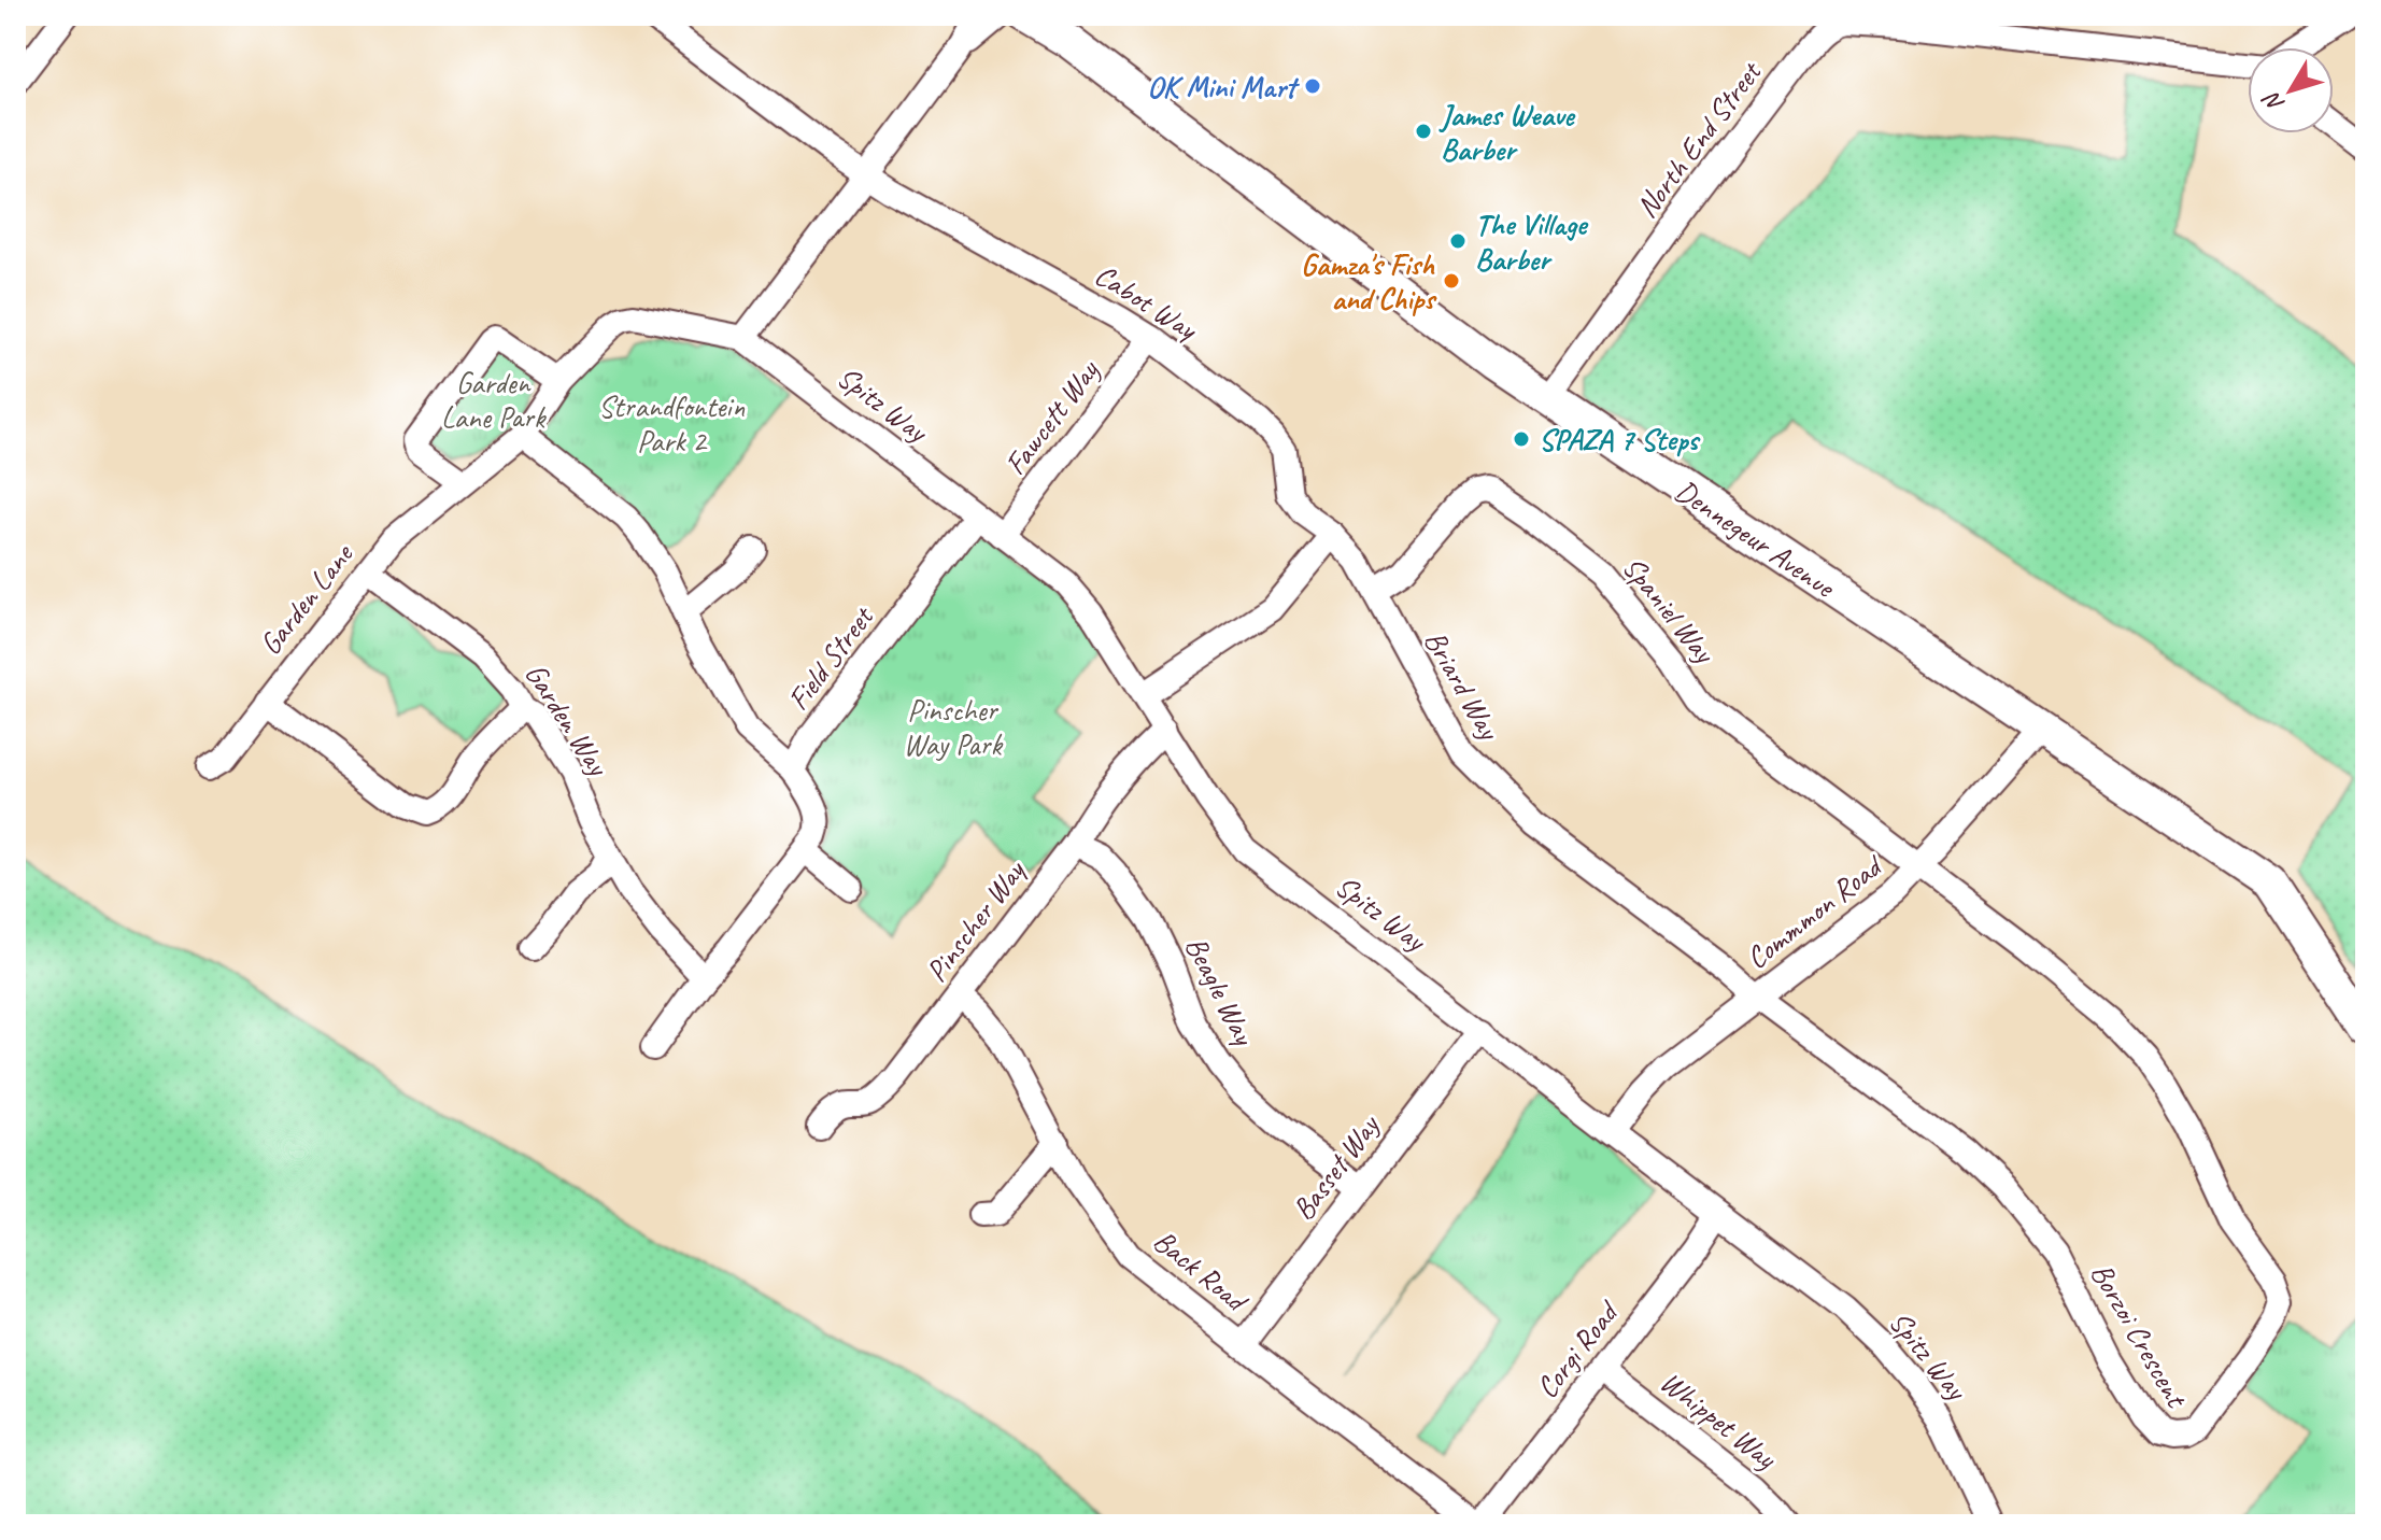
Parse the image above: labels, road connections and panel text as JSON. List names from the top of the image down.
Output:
{
  "streets": {
    "street": [
      "North End Street",
      "Cabot Way",
      "Spitz Way",
      "Fawcett Way",
      "Dennegeur Avenue",
      "Garden Lane",
      "Spaniel Way",
      "Field Street",
      "Briard Way",
      "Garden Way",
      "Commmon Road",
      "Pinscher Way",
      "Beagle Way",
      "Basset Way",
      "Back Road",
      "Borzoi Crescent",
      "Corgi Road",
      "Whippet Way"
    ]
  },
  "crossings": [
    ["North End Street", "Dennegeur Avenue"],
    ["Cabot Way", "Fawcett Way"],
    ["Cabot Way", "Briard Way"],
    ["Spitz Way", "Fawcett Way"],
    ["Spitz Way", "Garden Lane"],
    ["Spitz Way", "Field Street"],
    ["Spitz Way", "Commmon Road"],
    ["Spitz Way", "Pinscher Way"],
    ["Spitz Way", "Basset Way"],
    ["Spitz Way", "Corgi Road"],
    ["Dennegeur Avenue", "Commmon Road"],
    ["Garden Lane", "Garden Way"],
    ["Spaniel Way", "Briard Way"],
    ["Spaniel Way", "Commmon Road"],
    ["Spaniel Way", "Borzoi Crescent"],
    ["Briard Way", "Commmon Road"],
    ["Briard Way", "Borzoi Crescent"],
    ["Commmon Road", "Borzoi Crescent"],
    ["Pinscher Way", "Beagle Way"],
    ["Pinscher Way", "Back Road"],
    ["Beagle Way", "Basset Way"],
    ["Basset Way", "Back Road"],
    ["Back Road", "Corgi Road"],
    ["Corgi Road", "Whippet Way"]
  ],
  "parks": ["Garden Lane Park", "Strandfontein Park 2", "Pinscher Way Park"],
  "places": [
    "OK Mini Mart",
    "James Weave Barber",
    "The Village Barber",
    "Gamza's Fish and Chips",
    "SPAZA 7 Steps"
  ],
  "north": "bottom left"
}
